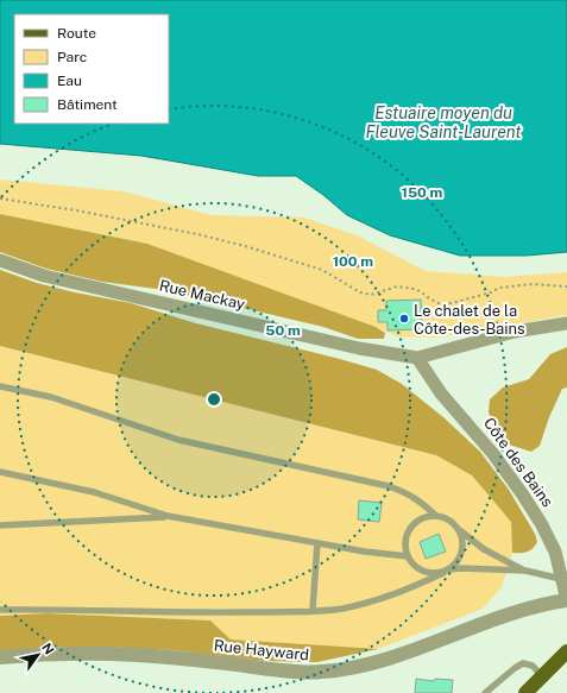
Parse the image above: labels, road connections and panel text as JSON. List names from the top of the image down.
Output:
{
  "streets": {
    "street": ["Rue Mackay", "Côte des Bains", "Rue Hayward"]
  },
  "crossings": [
    ["Rue Mackay", "Côte des Bains"],
    ["Côte des Bains", "Rue Hayward"]
  ],
  "water": ["Estuaire moyen du Fleuve Saint-Laurent"],
  "places": ["Le chalet de la Côte-des-Bains"],
  "legend": [
    "Route",
    "Parc",
    "Eau",
    "Bâtiment"
  ],
  "north": "top right",
  "rings": ["150 m", "100 m", "50 m"]
}
